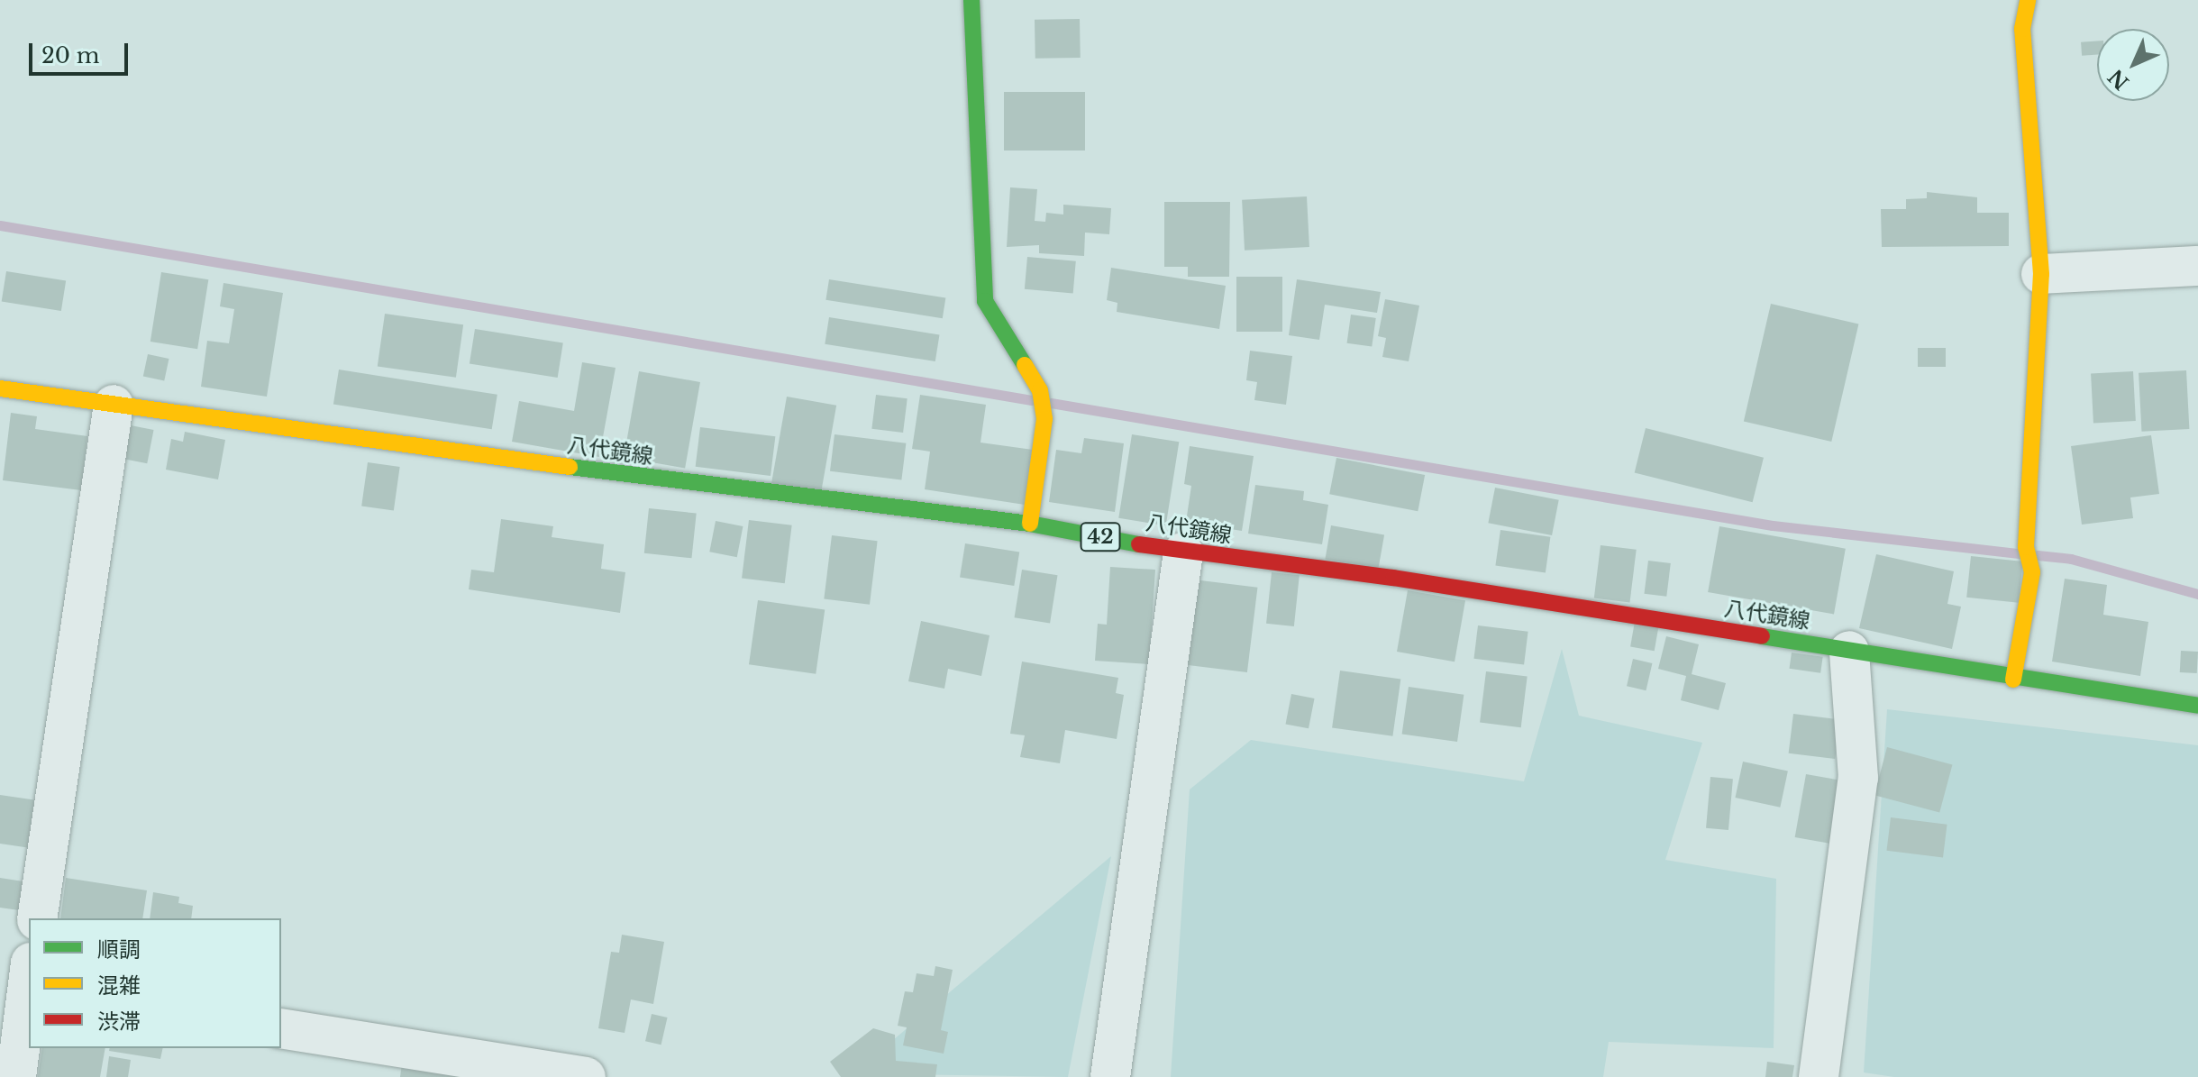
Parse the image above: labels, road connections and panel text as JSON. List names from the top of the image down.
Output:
{
  "streets": {
    "main road": ["八代鏡線", "42"]
  },
  "legend": ["順調", "混雑", "渋滞"],
  "scale_bar": "20 m",
  "north": "bottom left"
}
